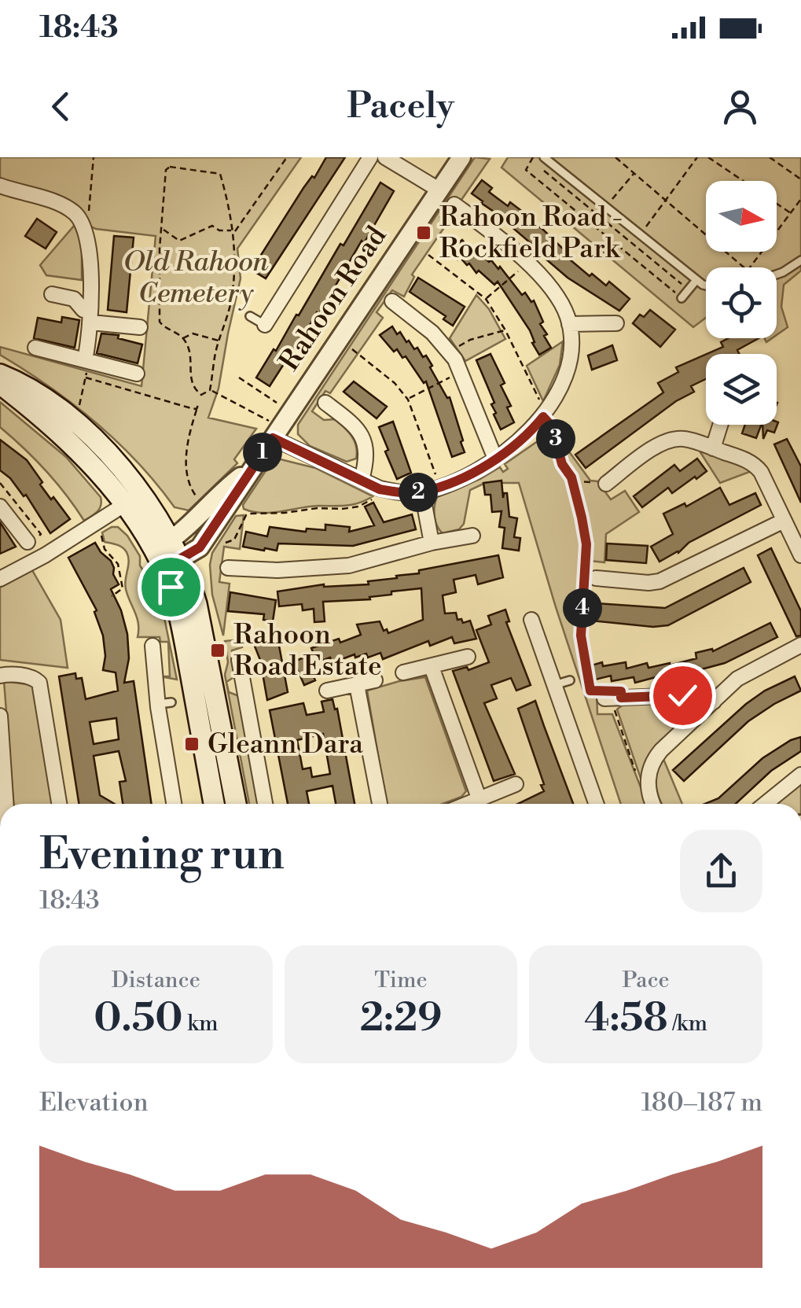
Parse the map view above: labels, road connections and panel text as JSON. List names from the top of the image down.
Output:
{
  "streets": {
    "street": ["Rahoon Road"]
  },
  "parks": ["Old Rahoon Cemetery"],
  "places": {
    "transit": ["Rahoon Road - Rockfield Park", "Rahoon Road Estate", "Gleann Dara"]
  },
  "north": "right",
  "page": {
    "status": "18:43",
    "header": "Pacely",
    "pins": [
      "3",
      "1",
      "2",
      "4"
    ],
    "heading": ["Evening run", "18:43"],
    "stats": [
      ["Distance", "0.50 km"],
      ["Time", "2:29"],
      ["Pace", "4:58 /km"]
    ],
    "chart": ["Elevation", "180–187 m"]
  }
}
